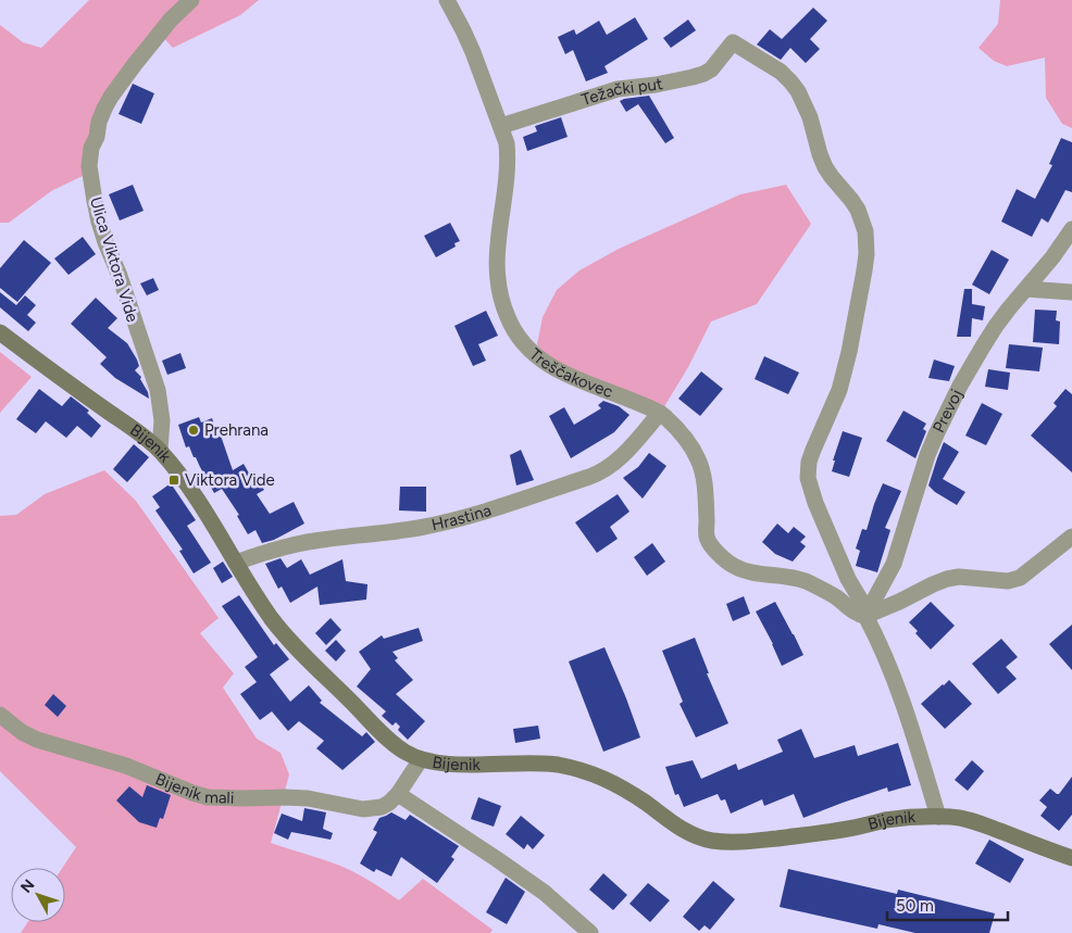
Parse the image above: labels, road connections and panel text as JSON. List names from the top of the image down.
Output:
{
  "streets": {
    "main road": ["Bijenik"],
    "street": [
      "Težački put",
      "Ulica Viktora Vide",
      "Treščakovec",
      "Prevoj",
      "Hrastina",
      "Bijenik mali"
    ]
  },
  "crossings": [
    ["Težački put", "Treščakovec"],
    ["Težački put", "Prevoj"],
    ["Ulica Viktora Vide", "Bijenik"],
    ["Treščakovec", "Prevoj"],
    ["Treščakovec", "Hrastina"],
    ["Bijenik", "Hrastina"],
    ["Bijenik", "Bijenik mali"]
  ],
  "places": {
    "other": ["Prehrana"],
    "transit": ["Viktora Vide"]
  },
  "scale_bar": "50 m",
  "north": "top left"
}
